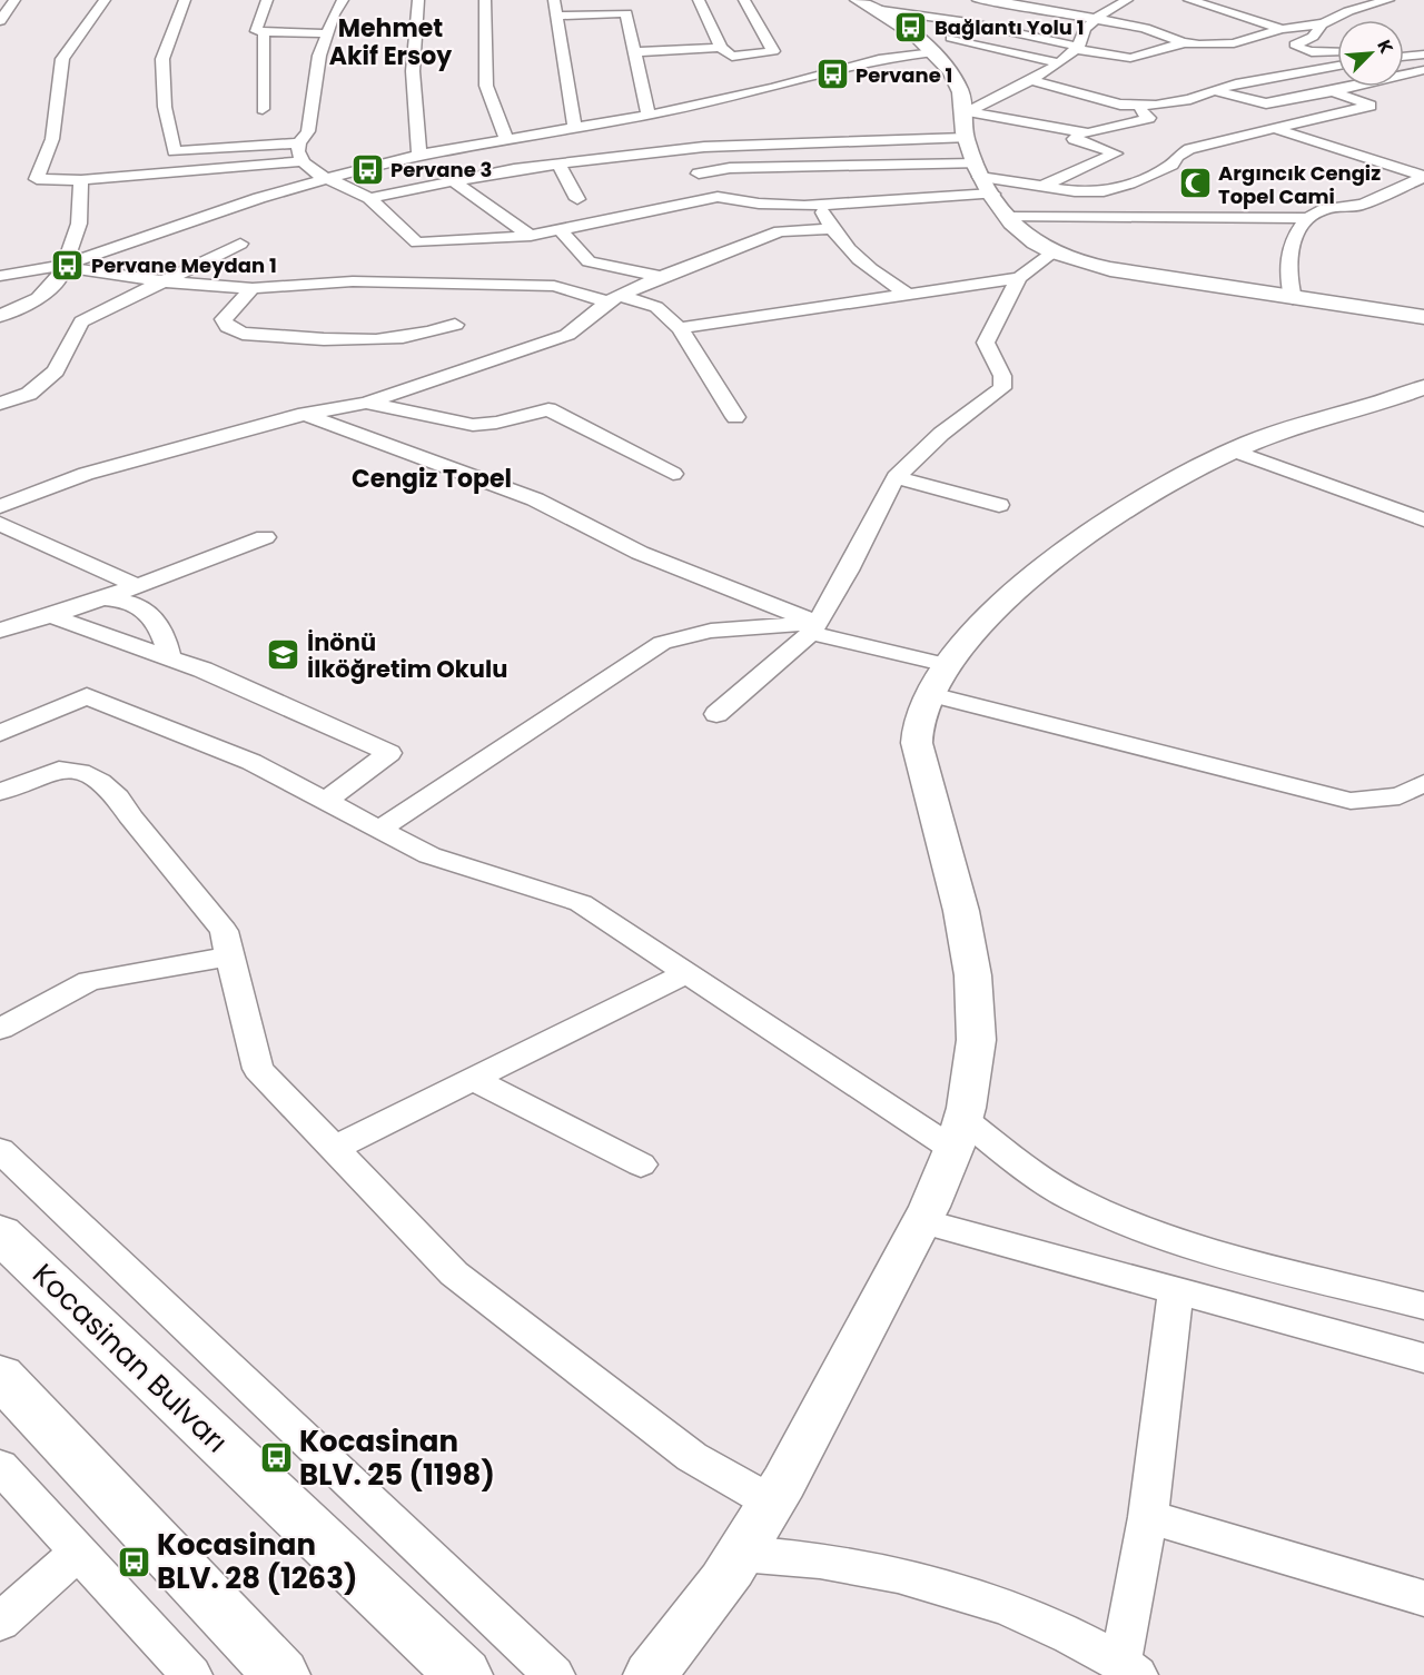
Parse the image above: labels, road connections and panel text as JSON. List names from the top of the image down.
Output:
{
  "streets": {
    "highway": ["Kocasinan Bulvarı"]
  },
  "districts": ["Mehmet Akif Ersoy", "Cengiz Topel"],
  "places": {
    "bus stop": [
      "Bağlantı Yolu 1",
      "Pervane 1",
      "Pervane 3",
      "Pervane Meydan 1",
      "Kocasinan BLV. 25 (1198)",
      "Kocasinan BLV. 28 (1263)"
    ],
    "mosque": ["Argıncık Cengiz Topel Cami"],
    "school or university": ["İnönü İlköğretim Okulu"]
  },
  "north": "top right"
}
